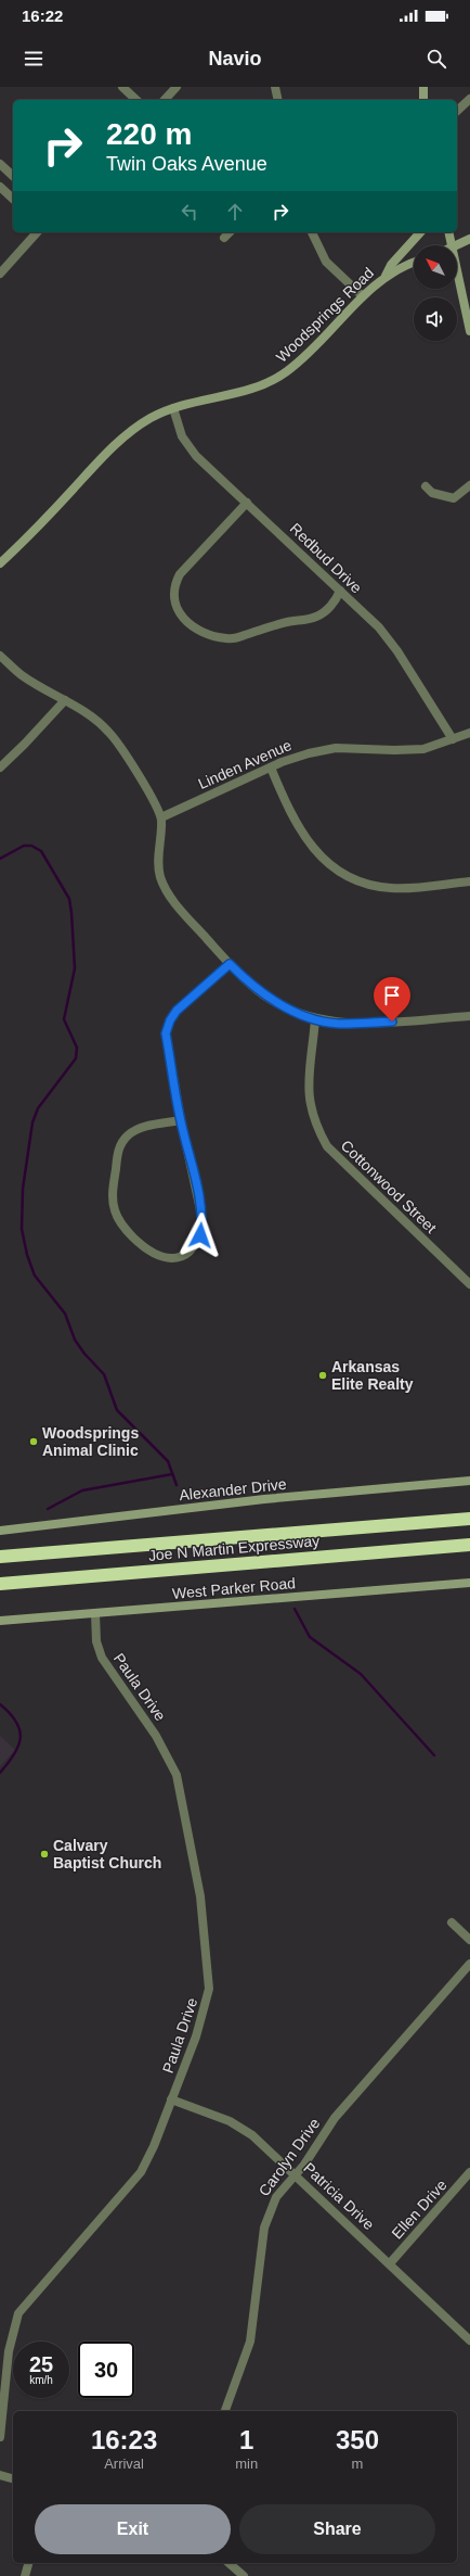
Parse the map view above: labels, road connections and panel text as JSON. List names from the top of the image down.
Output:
{
  "streets": {
    "highway": ["Joe N Martin Expressway"],
    "street": [
      "Woodsprings Road",
      "Redbud Drive",
      "Linden Avenue",
      "Cottonwood Street",
      "Alexander Drive",
      "West Parker Road",
      "Paula Drive",
      "Carolyn Drive",
      "Patricia Drive",
      "Ellen Drive"
    ]
  },
  "crossings": [
    ["Woodsprings Road", "Redbud Drive"],
    ["Redbud Drive", "Linden Avenue"],
    ["West Parker Road", "Paula Drive"],
    ["Paula Drive", "Patricia Drive"],
    ["Carolyn Drive", "Patricia Drive"],
    ["Patricia Drive", "Ellen Drive"]
  ],
  "places": ["Arkansas Elite Realty", "Woodsprings Animal Clinic", "Calvary Baptist Church"],
  "north": "top left",
  "page": {
    "status": "16:22",
    "header": "Navio",
    "turn": ["220 m", "Twin Oaks Avenue"],
    "speed": "25 km/h",
    "limit": "30",
    "eta": [
      "16:23",
      "Arrival",
      "1",
      "min",
      "350",
      "m"
    ],
    "buttons": ["Exit", "Share"]
  }
}
